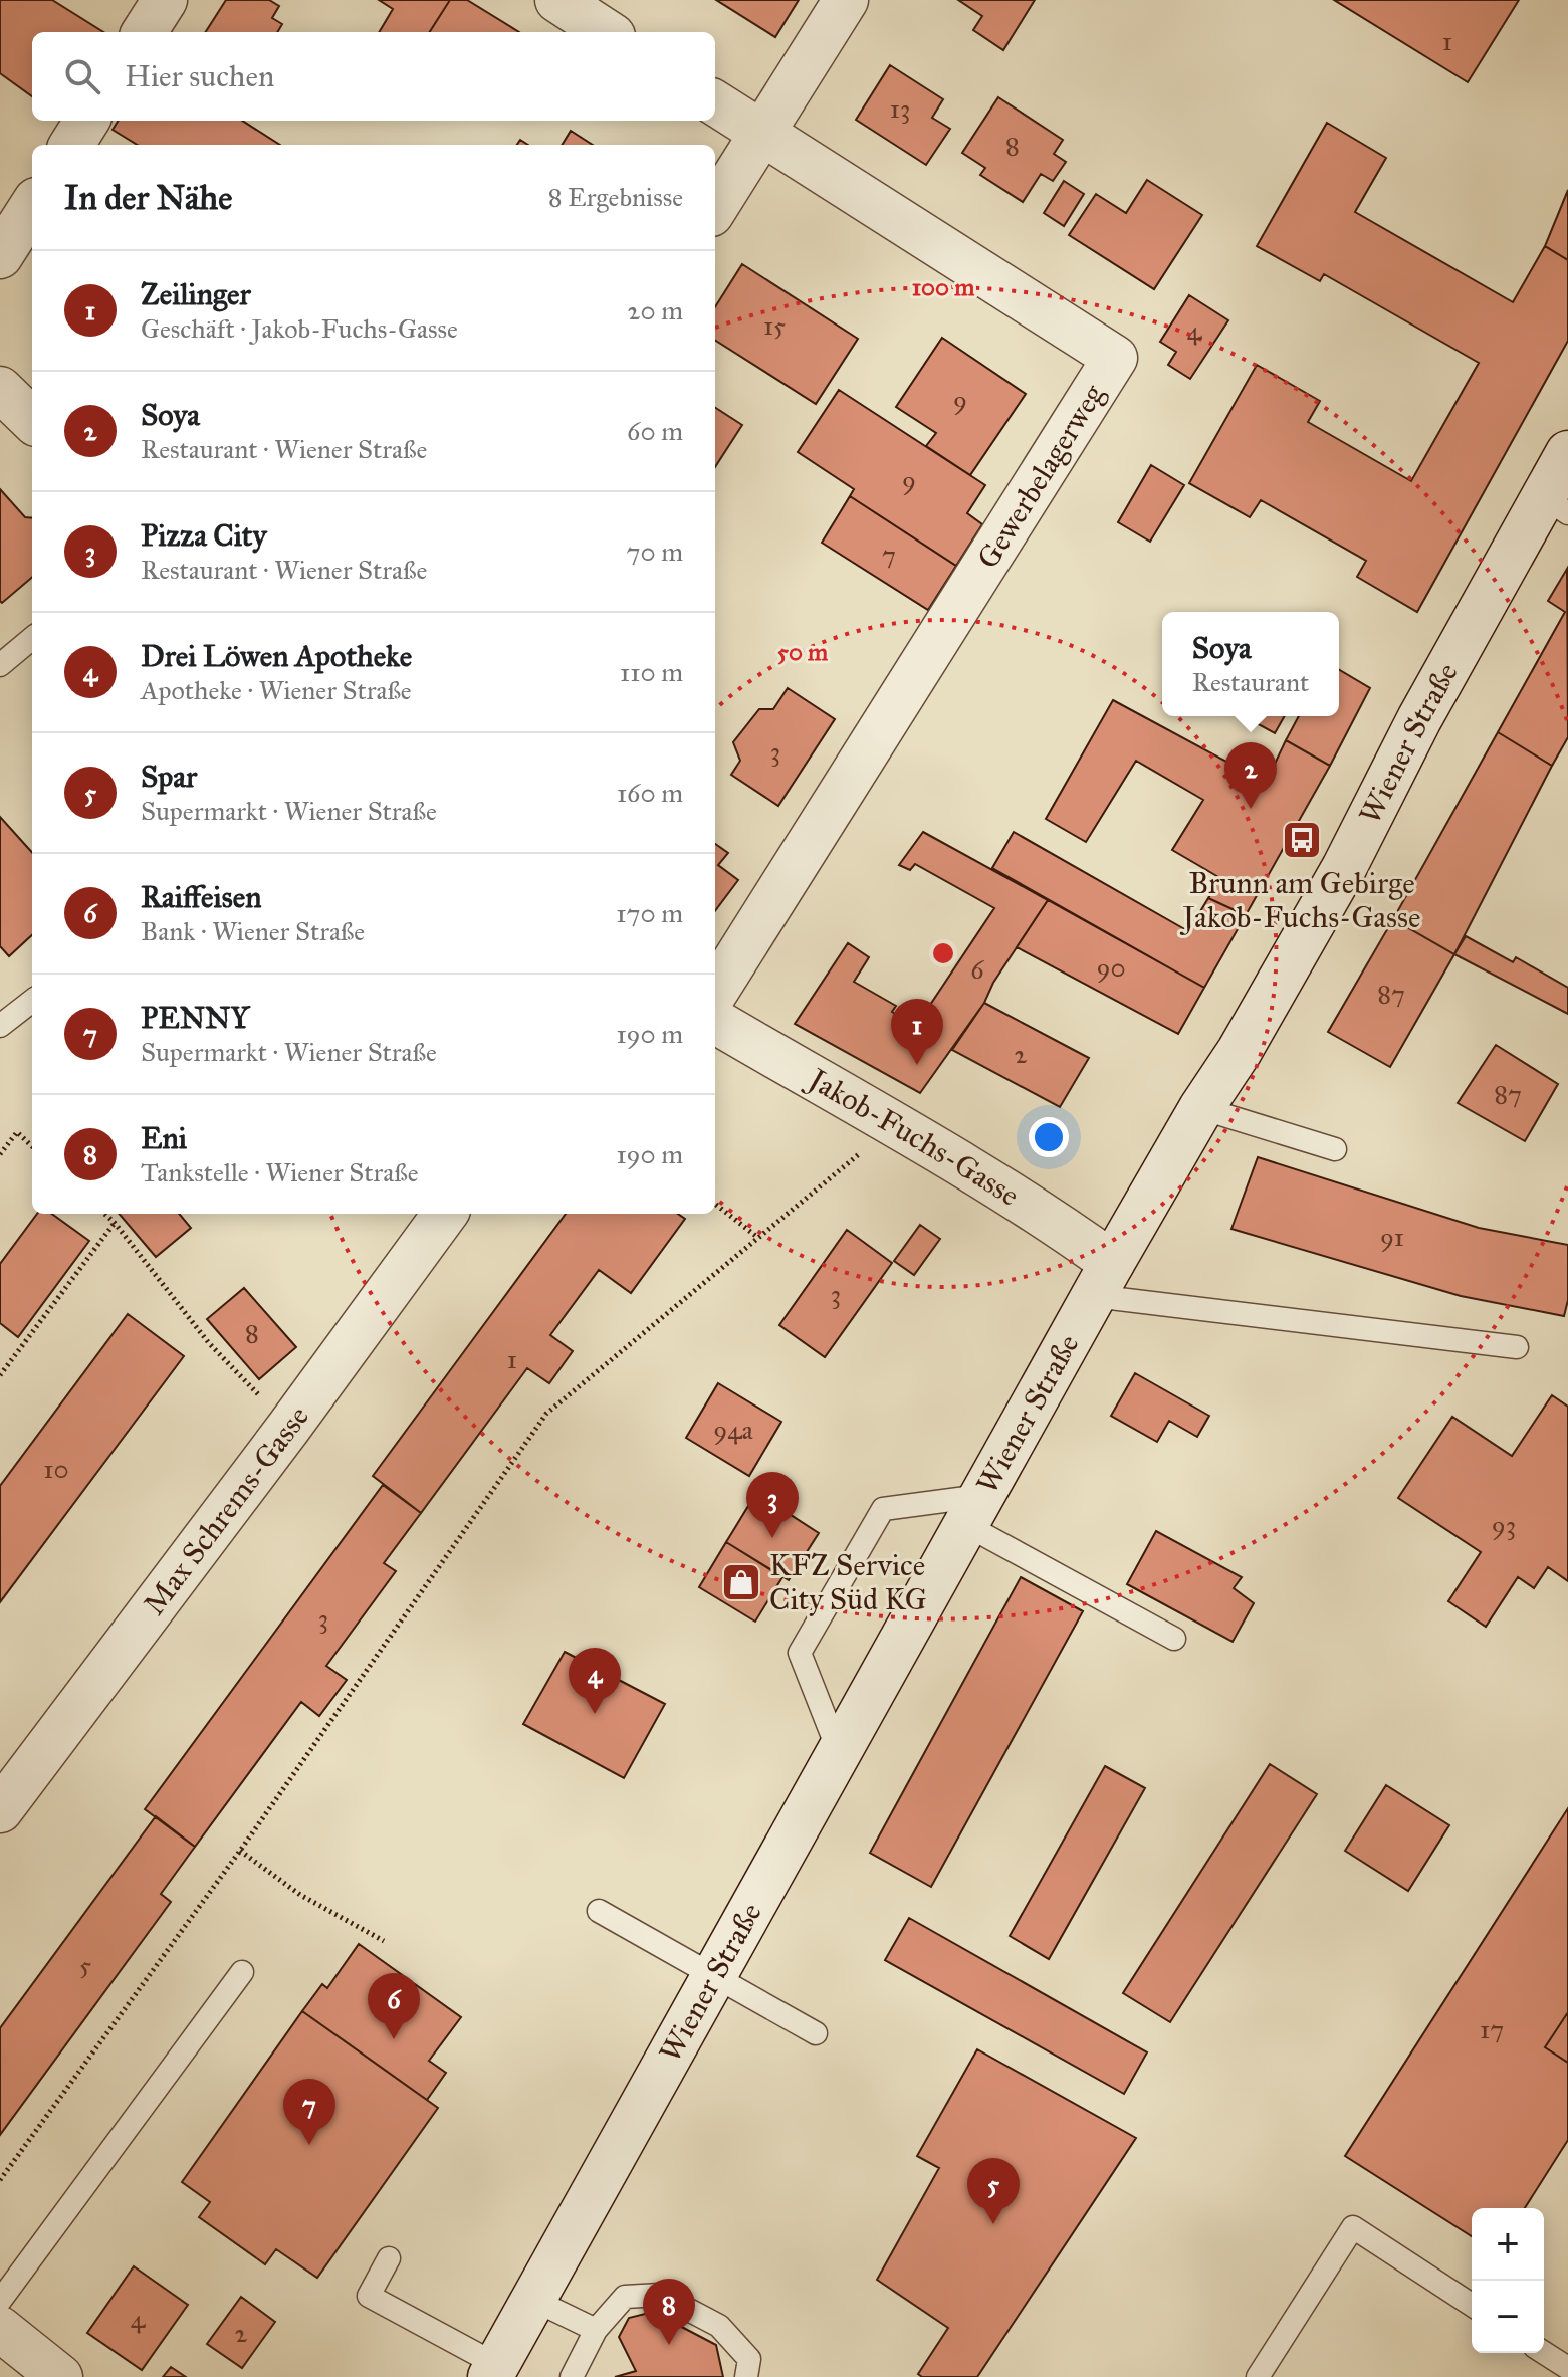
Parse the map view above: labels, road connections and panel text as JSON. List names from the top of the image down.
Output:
{
  "streets": {
    "street": [
      "Gewerbelagerweg",
      "Wiener Straße",
      "Jakob-Fuchs-Gasse",
      "Max Schrems-Gasse"
    ]
  },
  "crossings": [
    ["Wiener Straße", "Jakob-Fuchs-Gasse"]
  ],
  "places": {
    "bus stop": ["Brunn am Gebirge Jakob-Fuchs-Gasse"],
    "shop": ["KFZ Service City Süd KG"]
  },
  "house_numbers": [
    "1",
    "13",
    "8",
    "15",
    "4",
    "9",
    "9",
    "7",
    "3",
    "90",
    "6",
    "87",
    "2",
    "87",
    "91",
    "3",
    "8",
    "1",
    "94a",
    "10",
    "93",
    "3",
    "5",
    "17",
    "4",
    "2"
  ],
  "page": {
    "search": "Hier suchen",
    "heading": ["In der Nähe", "8 Ergebnisse"],
    "list": [
      {
        "mark": "1",
        "name": "Zeilinger",
        "note": "Geschäft · Jakob-Fuchs-Gasse",
        "value": "20 m"
      },
      {
        "mark": "2",
        "name": "Soya",
        "note": "Restaurant · Wiener Straße",
        "value": "60 m"
      },
      {
        "mark": "3",
        "name": "Pizza City",
        "note": "Restaurant · Wiener Straße",
        "value": "70 m"
      },
      {
        "mark": "4",
        "name": "Drei Löwen Apotheke",
        "note": "Apotheke · Wiener Straße",
        "value": "110 m"
      },
      {
        "mark": "5",
        "name": "Spar",
        "note": "Supermarkt · Wiener Straße",
        "value": "160 m"
      },
      {
        "mark": "6",
        "name": "Raiffeisen",
        "note": "Bank · Wiener Straße",
        "value": "170 m"
      },
      {
        "mark": "7",
        "name": "PENNY",
        "note": "Supermarkt · Wiener Straße",
        "value": "190 m"
      },
      {
        "mark": "8",
        "name": "Eni",
        "note": "Tankstelle · Wiener Straße",
        "value": "190 m"
      }
    ],
    "popup": ["Soya", "Restaurant"],
    "pins": [
      "2",
      "1",
      "3",
      "4",
      "6",
      "7",
      "5",
      "8"
    ],
    "map_buttons": ["+", "−"]
  },
  "rings": ["100 m", "50 m"]
}
